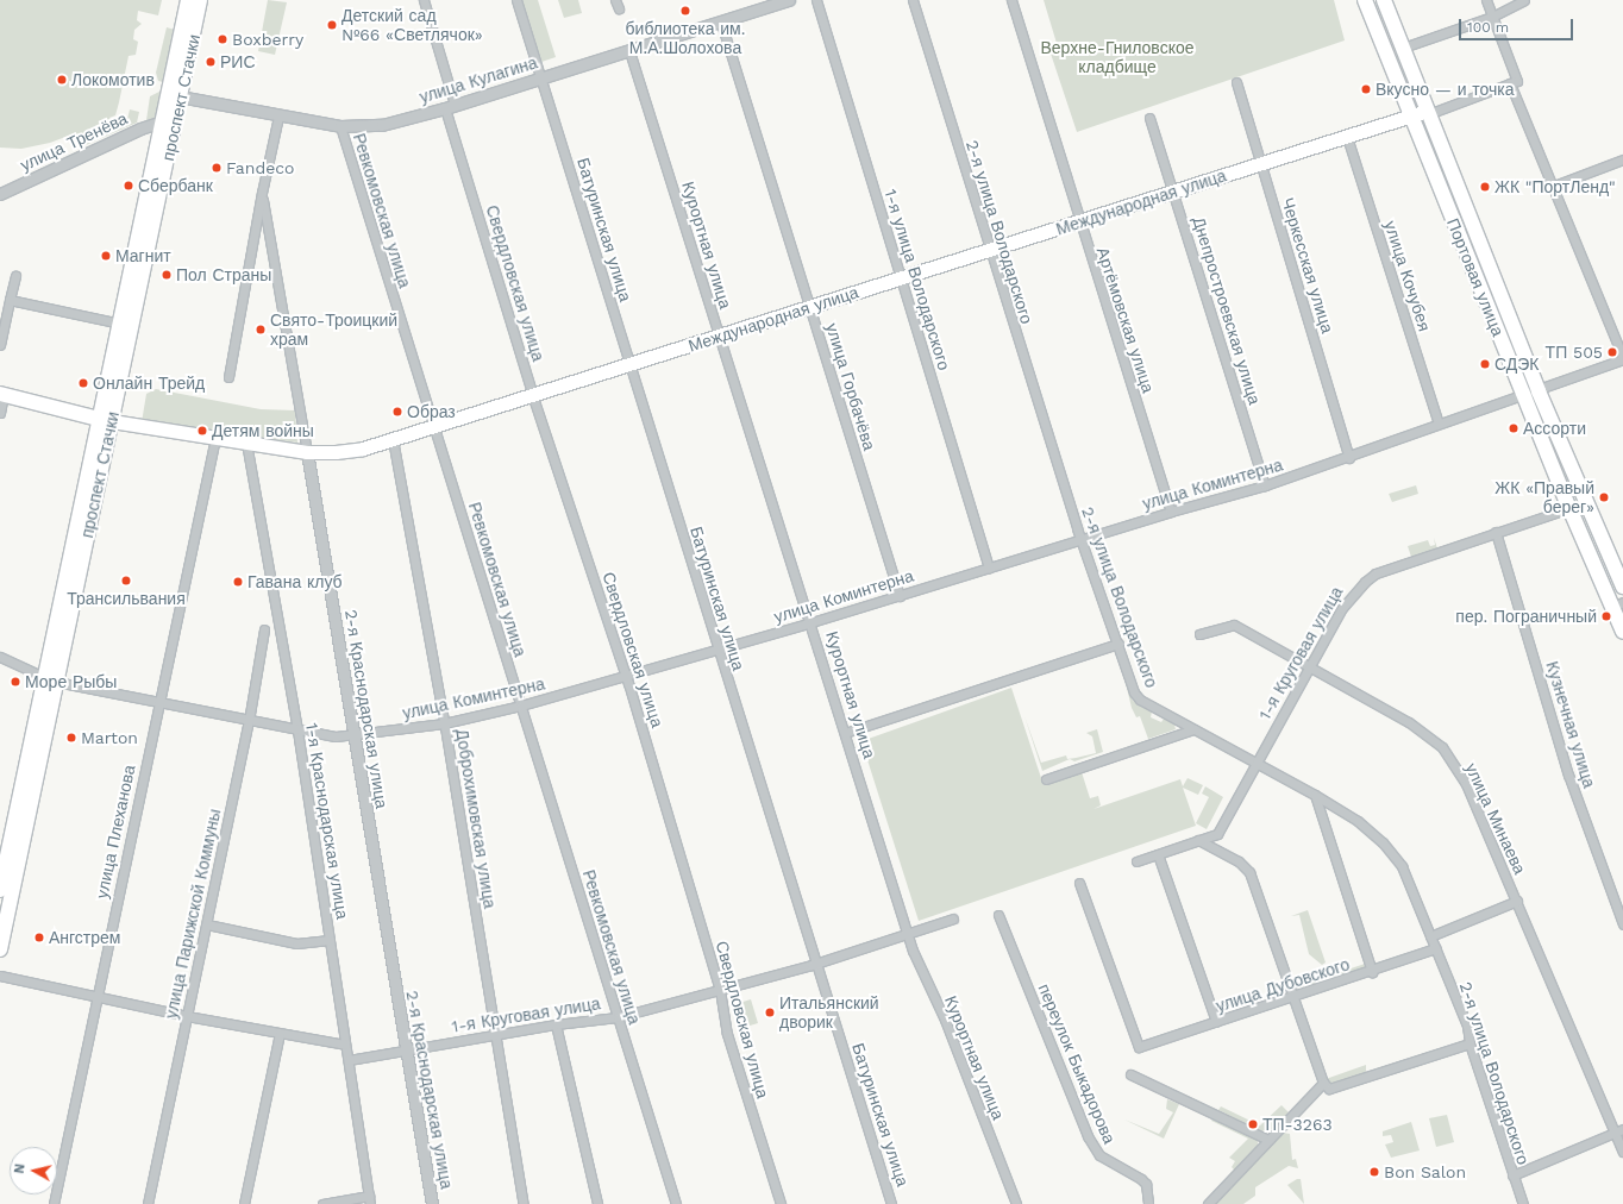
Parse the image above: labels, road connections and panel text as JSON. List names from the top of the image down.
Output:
{
  "streets": {
    "main road": ["проспект Стачки", "Международная улица", "Портовая улица"],
    "street": [
      "улица Кулагина",
      "улица Тренёва",
      "Ревкомовская улица",
      "Батуринская улица",
      "2-я улица Володарского",
      "Курортная улица",
      "Черкесская улица",
      "улица Кочубея",
      "1-я улица Володарского",
      "Свердловская улица",
      "Днепростроевская улица",
      "Артёмовская улица",
      "улица Горбачёва",
      "улица Коминтерна",
      "1-я Круговая улица",
      "2-я Краснодарская улица",
      "Кузнечная улица",
      "Доброхимовская улица",
      "улица Минаева",
      "1-я Краснодарская улица",
      "улица Плеханова",
      "улица Парижской Коммуны",
      "улица Дубовского",
      "переулок Быкадорова"
    ]
  },
  "crossings": [
    ["улица Кулагина", "проспект Стачки"],
    ["улица Кулагина", "Ревкомовская улица"],
    ["улица Кулагина", "Батуринская улица"],
    ["улица Кулагина", "Курортная улица"],
    ["улица Кулагина", "Свердловская улица"],
    ["улица Кулагина", "улица Горбачёва"],
    ["проспект Стачки", "улица Тренёва"],
    ["проспект Стачки", "Международная улица"],
    ["проспект Стачки", "улица Коминтерна"],
    ["Международная улица", "Ревкомовская улица"],
    ["Международная улица", "Батуринская улица"],
    ["Международная улица", "2-я улица Володарского"],
    ["Международная улица", "Курортная улица"],
    ["Международная улица", "Черкесская улица"],
    ["Международная улица", "улица Кочубея"],
    ["Международная улица", "Портовая улица"],
    ["Международная улица", "1-я улица Володарского"],
    ["Международная улица", "Свердловская улица"],
    ["Международная улица", "Днепростроевская улица"],
    ["Международная улица", "Артёмовская улица"],
    ["Международная улица", "улица Горбачёва"],
    ["Международная улица", "2-я Краснодарская улица"],
    ["Международная улица", "Доброхимовская улица"],
    ["Международная улица", "1-я Краснодарская улица"],
    ["Международная улица", "улица Плеханова"],
    ["Ревкомовская улица", "улица Коминтерна"],
    ["Ревкомовская улица", "1-я Круговая улица"],
    ["Батуринская улица", "улица Коминтерна"],
    ["Батуринская улица", "1-я Круговая улица"],
    ["2-я улица Володарского", "улица Коминтерна"],
    ["2-я улица Володарского", "1-я Круговая улица"],
    ["2-я улица Володарского", "улица Дубовского"],
    ["Курортная улица", "улица Коминтерна"],
    ["Курортная улица", "1-я Круговая улица"],
    ["Черкесская улица", "улица Коминтерна"],
    ["улица Кочубея", "улица Коминтерна"],
    ["Портовая улица", "улица Коминтерна"],
    ["Портовая улица", "1-я Круговая улица"],
    ["1-я улица Володарского", "улица Коминтерна"],
    ["Свердловская улица", "улица Коминтерна"],
    ["Свердловская улица", "1-я Круговая улица"],
    ["Днепростроевская улица", "улица Коминтерна"],
    ["Артёмовская улица", "улица Коминтерна"],
    ["улица Горбачёва", "улица Коминтерна"],
    ["улица Коминтерна", "2-я Краснодарская улица"],
    ["улица Коминтерна", "Доброхимовская улица"],
    ["улица Коминтерна", "1-я Краснодарская улица"],
    ["улица Коминтерна", "улица Плеханова"],
    ["улица Коминтерна", "улица Парижской Коммуны"],
    ["1-я Круговая улица", "2-я Краснодарская улица"],
    ["1-я Круговая улица", "Кузнечная улица"],
    ["1-я Круговая улица", "Доброхимовская улица"],
    ["1-я Круговая улица", "улица Минаева"],
    ["1-я Круговая улица", "1-я Краснодарская улица"]
  ],
  "parks": ["Верхне-Гниловское кладбище"],
  "places": [
    "библиотека им. М.А.Шолохова",
    "Детский сад №66 «Светлячок»",
    "Boxberry",
    "РИС",
    "Локомотив",
    "Вкусно — и точка",
    "Fandeco",
    "Сбербанк",
    "ЖК \"ПортЛенд\"",
    "Магнит",
    "Пол Страны",
    "Свято-Троицкий храм",
    "ТП 505",
    "СДЭК",
    "Онлайн Трейд",
    "Образ",
    "Ассорти",
    "Детям войны",
    "ЖК «Правый берег»",
    "Трансильвания",
    "Гавана клуб",
    "пер. Пограничный",
    "Море Рыбы",
    "Marton",
    "Ангстрем",
    "Итальянский дворик",
    "ТП-3263",
    "Bon Salon"
  ],
  "scale_bar": "100 m",
  "north": "left"
}
